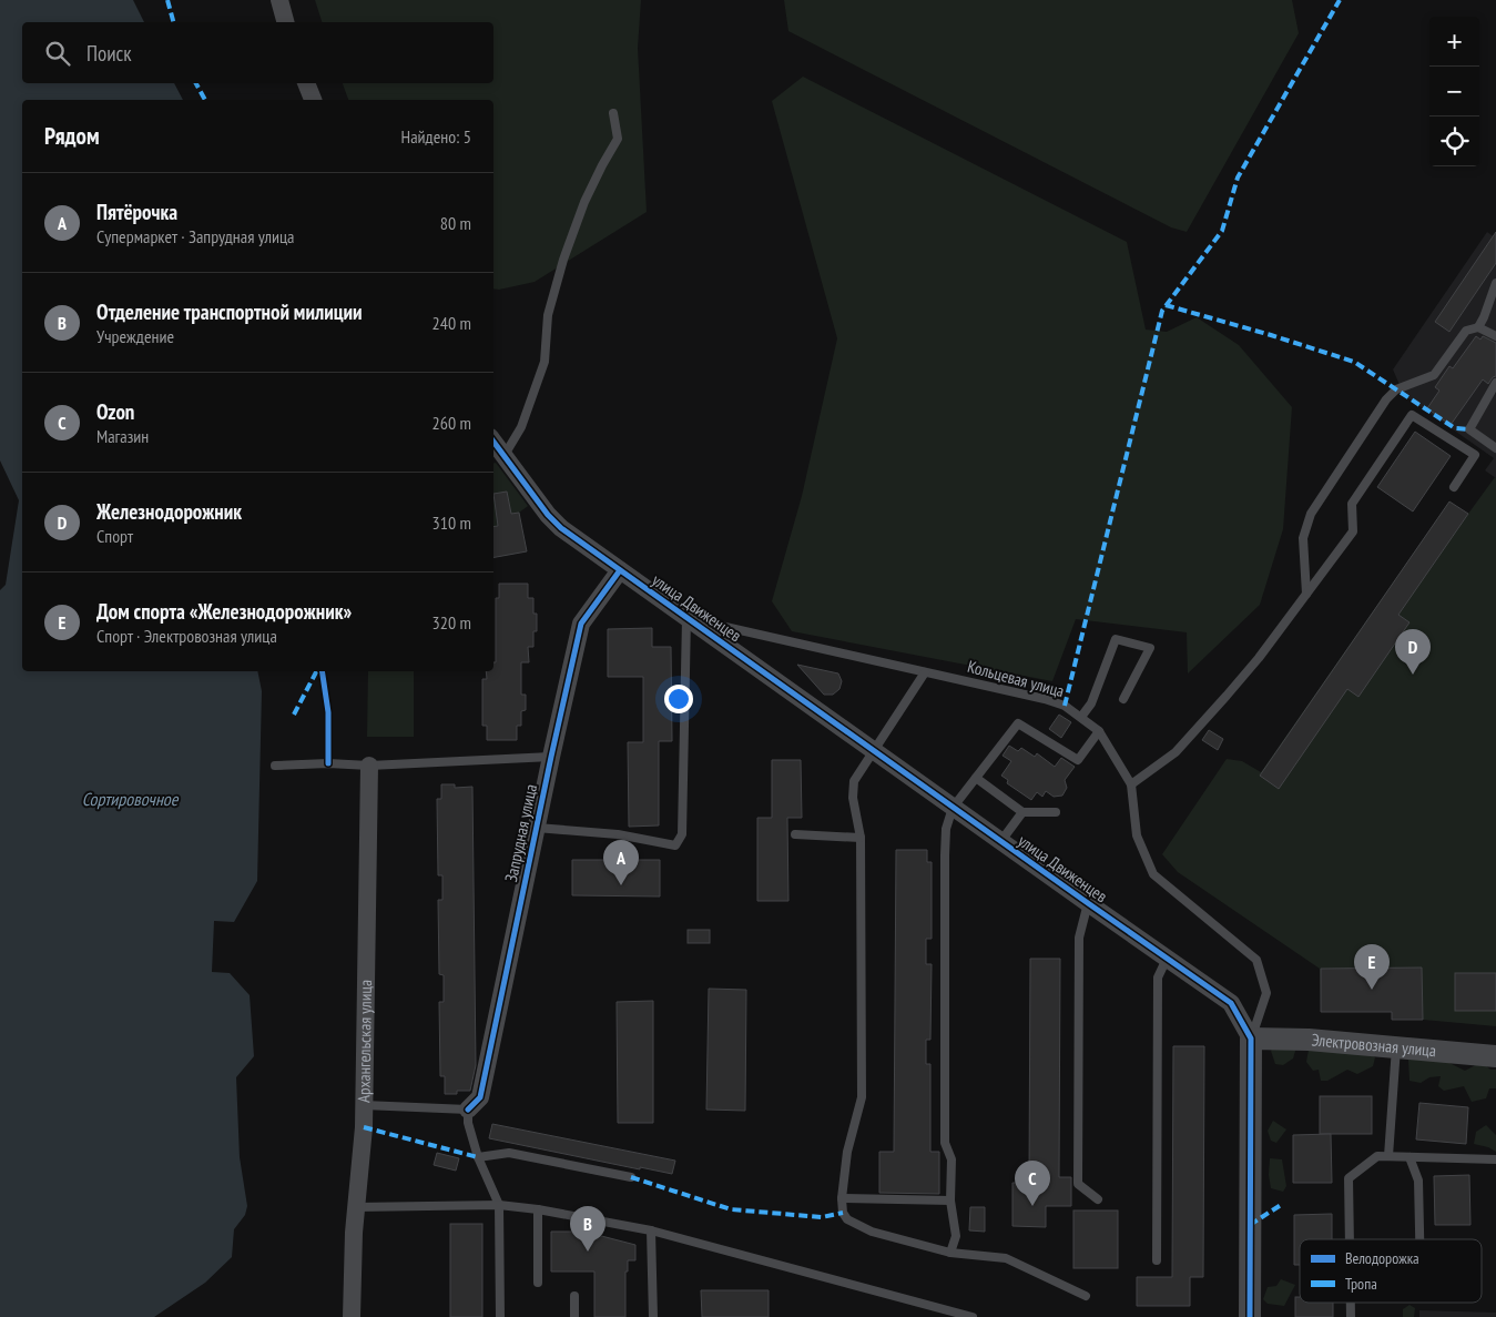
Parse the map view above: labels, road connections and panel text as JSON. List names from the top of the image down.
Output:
{
  "streets": {
    "street": [
      "улица Движенцев",
      "Запрудная улица",
      "Архангельская улица",
      "Электровозная улица"
    ],
    "lane": ["Кольцевая улица"]
  },
  "crossings": [
    ["улица Движенцев", "Кольцевая улица"],
    ["улица Движенцев", "Запрудная улица"],
    ["улица Движенцев", "Электровозная улица"],
    ["Кольцевая улица", "Электровозная улица"]
  ],
  "water": ["Сортировочное"],
  "legend": ["Велодорожка", "Тропа"],
  "page": {
    "map_buttons": ["+", "−"],
    "search": "Поиск",
    "heading": ["Рядом", "Найдено: 5"],
    "list": [
      {
        "mark": "A",
        "name": "Пятёрочка",
        "note": "Супермаркет · Запрудная улица",
        "value": "80 m"
      },
      {
        "mark": "B",
        "name": "Отделение транспортной милиции",
        "note": "Учреждение",
        "value": "240 m"
      },
      {
        "mark": "C",
        "name": "Ozon",
        "note": "Магазин",
        "value": "260 m"
      },
      {
        "mark": "D",
        "name": "Железнодорожник",
        "note": "Спорт",
        "value": "310 m"
      },
      {
        "mark": "E",
        "name": "Дом спорта «Железнодорожник»",
        "note": "Спорт · Электровозная улица",
        "value": "320 m"
      }
    ],
    "pins": [
      "D",
      "A",
      "E",
      "C",
      "B"
    ]
  }
}
